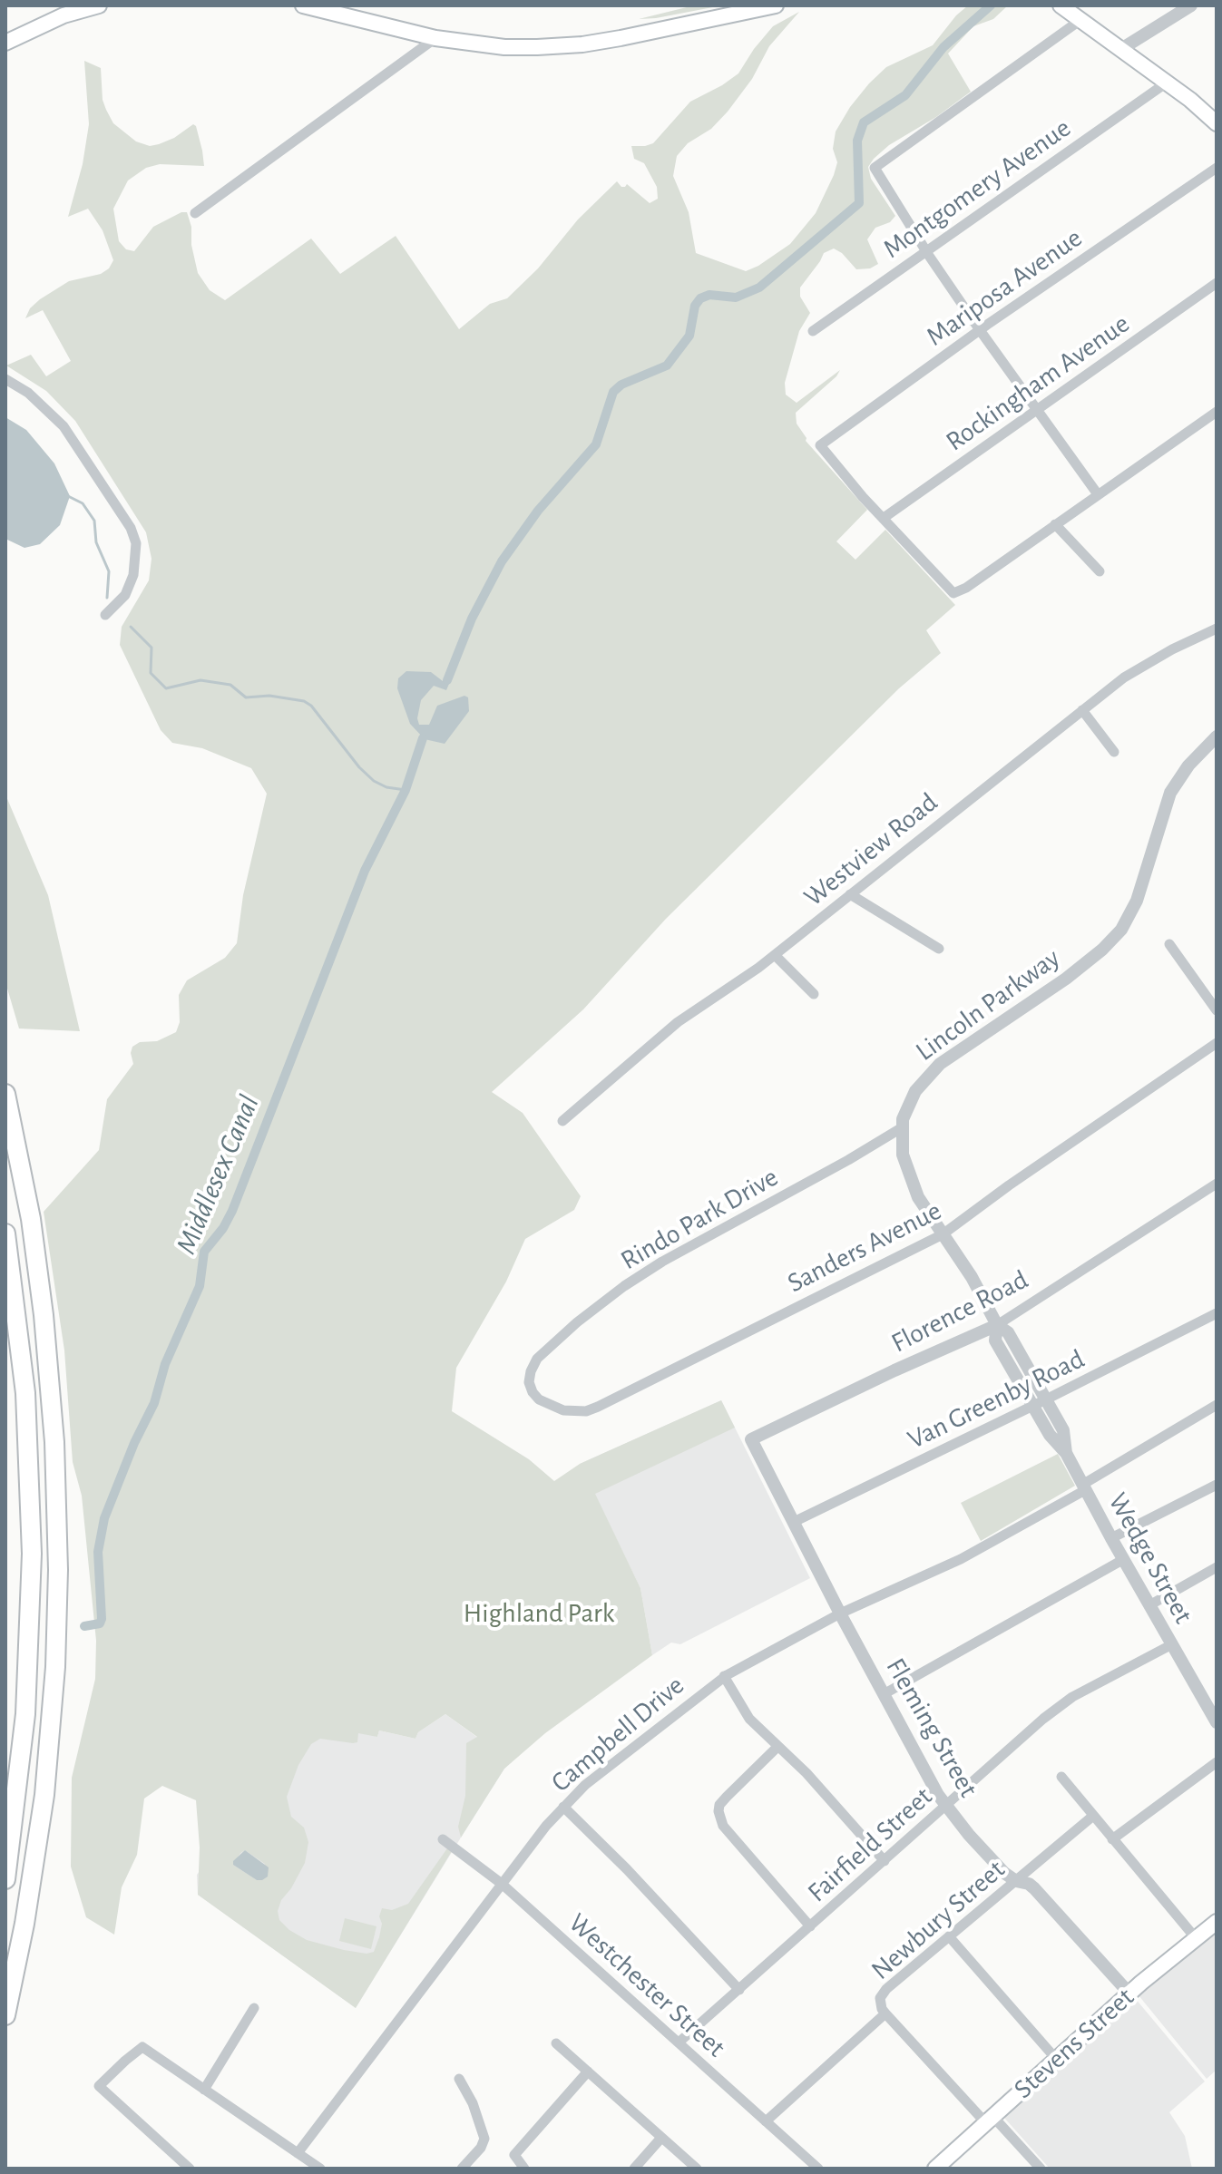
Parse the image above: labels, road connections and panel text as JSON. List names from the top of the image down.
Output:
{
  "streets": {
    "main road": ["Stevens Street"],
    "street": [
      "Montgomery Avenue",
      "Mariposa Avenue",
      "Rockingham Avenue",
      "Westview Road",
      "Lincoln Parkway",
      "Rindo Park Drive",
      "Sanders Avenue",
      "Florence Road",
      "Van Greenby Road",
      "Wedge Street",
      "Fleming Street",
      "Campbell Drive",
      "Fairfield Street",
      "Newbury Street",
      "Westchester Street"
    ]
  },
  "crossings": [
    ["Mariposa Avenue", "Rockingham Avenue"],
    ["Lincoln Parkway", "Rindo Park Drive"],
    ["Lincoln Parkway", "Sanders Avenue"],
    ["Lincoln Parkway", "Florence Road"],
    ["Lincoln Parkway", "Van Greenby Road"],
    ["Lincoln Parkway", "Wedge Street"],
    ["Rindo Park Drive", "Sanders Avenue"],
    ["Florence Road", "Fleming Street"],
    ["Van Greenby Road", "Wedge Street"],
    ["Van Greenby Road", "Fleming Street"],
    ["Wedge Street", "Campbell Drive"],
    ["Wedge Street", "Fairfield Street"],
    ["Fleming Street", "Campbell Drive"],
    ["Fleming Street", "Fairfield Street"],
    ["Fleming Street", "Newbury Street"],
    ["Fleming Street", "Stevens Street"],
    ["Campbell Drive", "Westchester Street"],
    ["Fairfield Street", "Westchester Street"],
    ["Newbury Street", "Westchester Street"]
  ],
  "water": ["Middlesex Canal"],
  "parks": ["Highland Park"]
}
